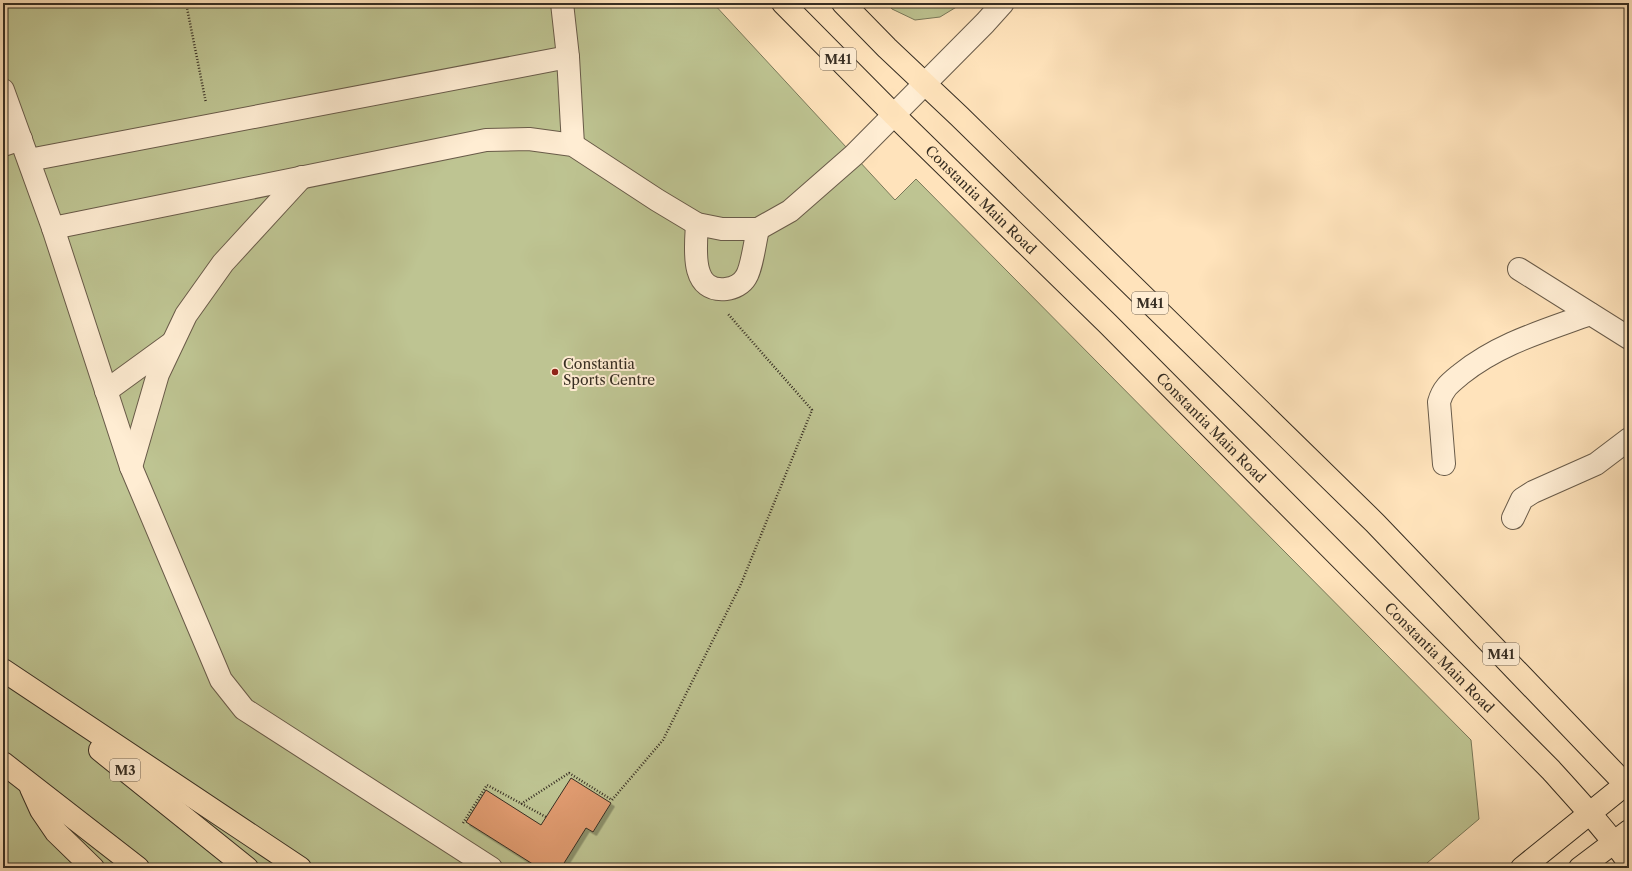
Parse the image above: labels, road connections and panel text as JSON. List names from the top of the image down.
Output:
{
  "streets": {
    "main road": ["M41", "Constantia Main Road", "M3"]
  },
  "places": ["Constantia Sports Centre"]
}
